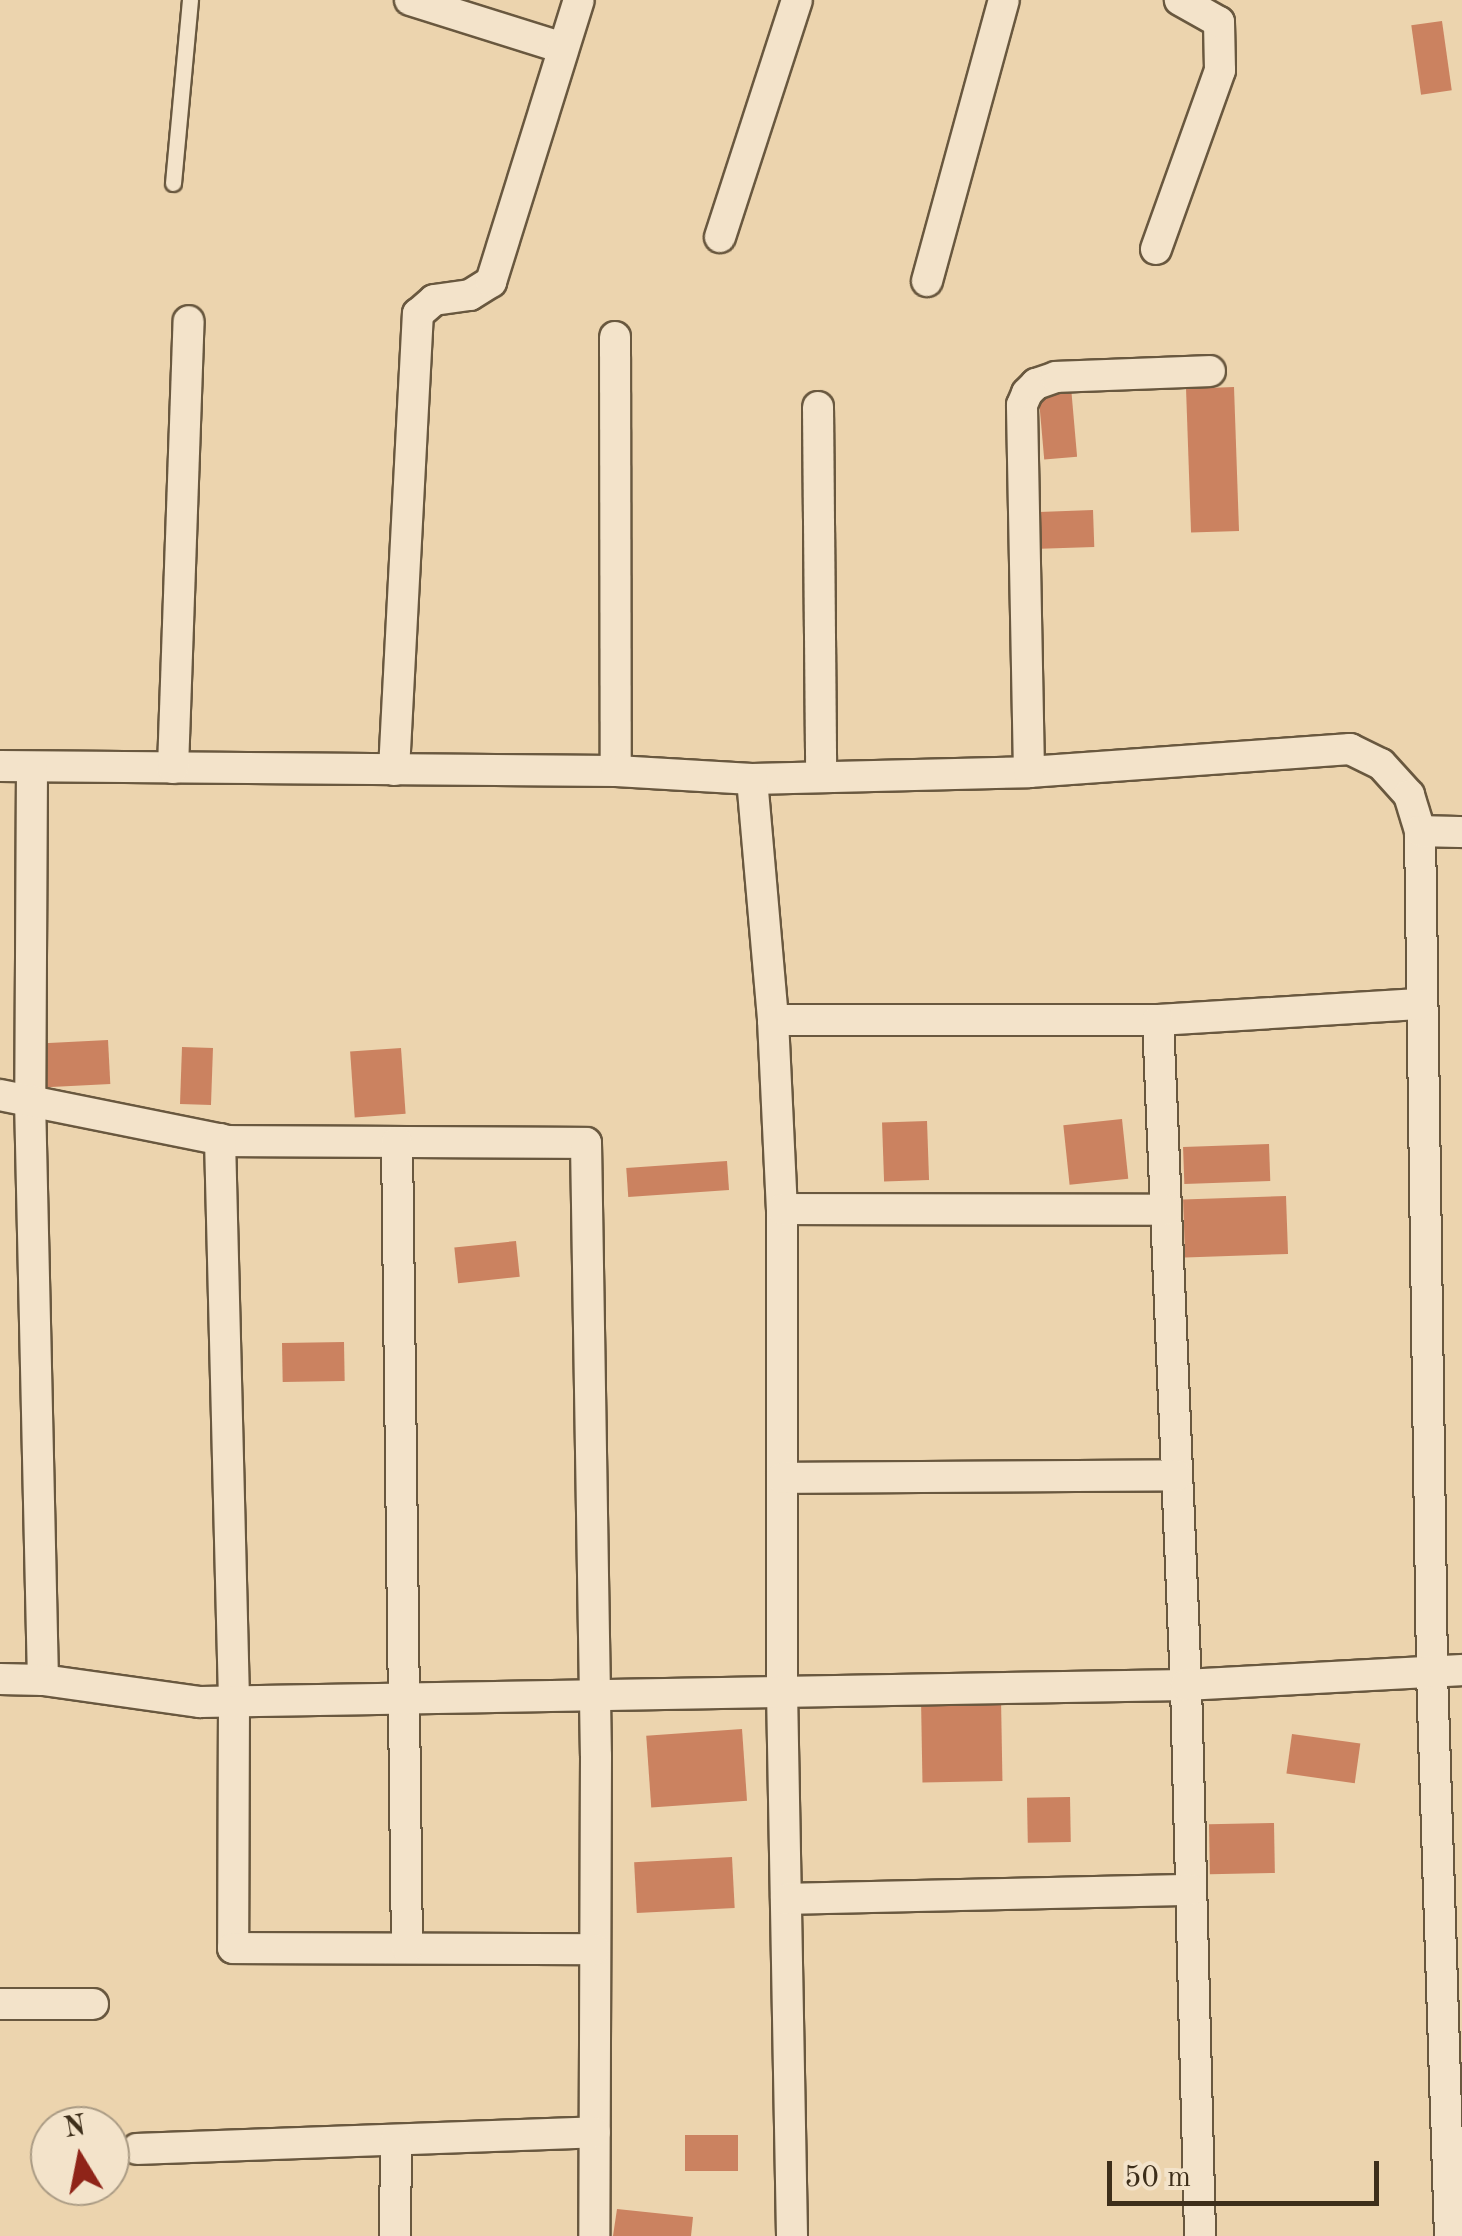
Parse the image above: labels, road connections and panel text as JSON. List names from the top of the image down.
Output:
{
  "scale_bar": "50 m",
  "north": "top"
}
